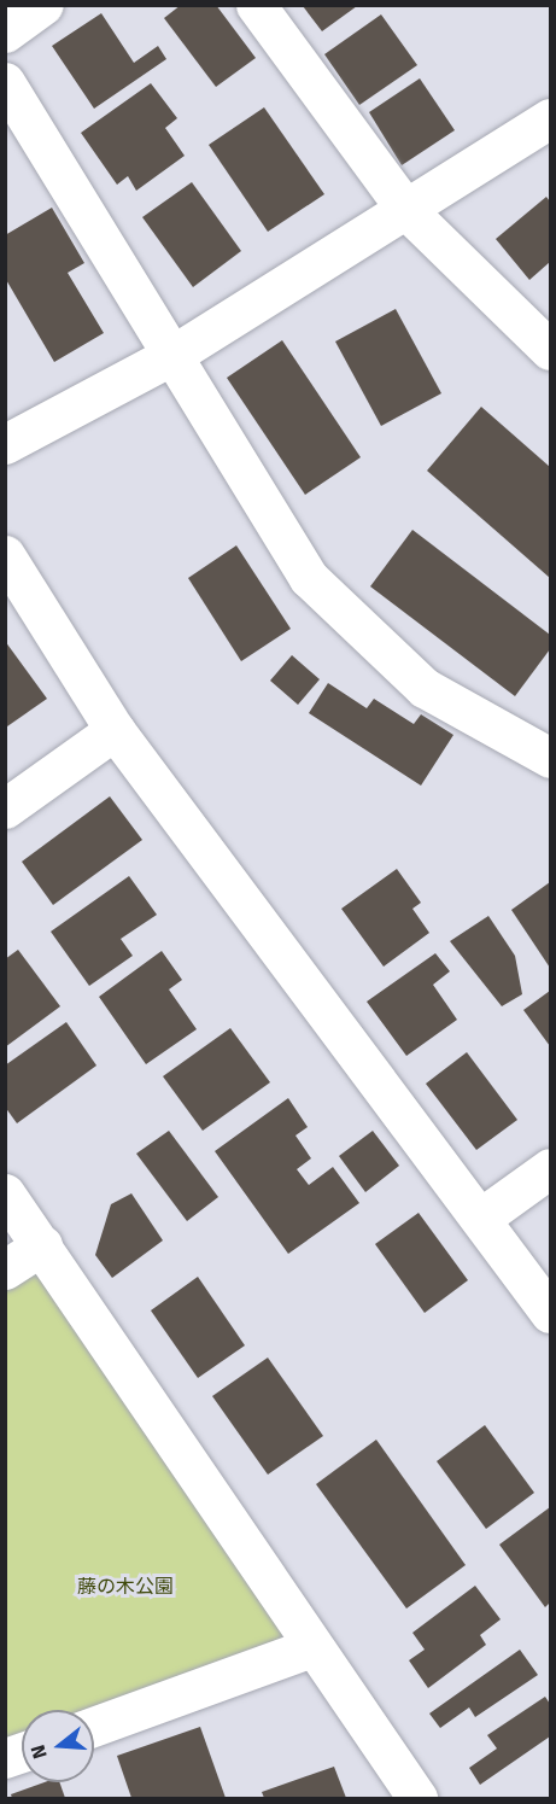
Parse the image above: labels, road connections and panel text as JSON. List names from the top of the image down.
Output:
{
  "parks": ["藤の木公園"],
  "north": "left"
}
